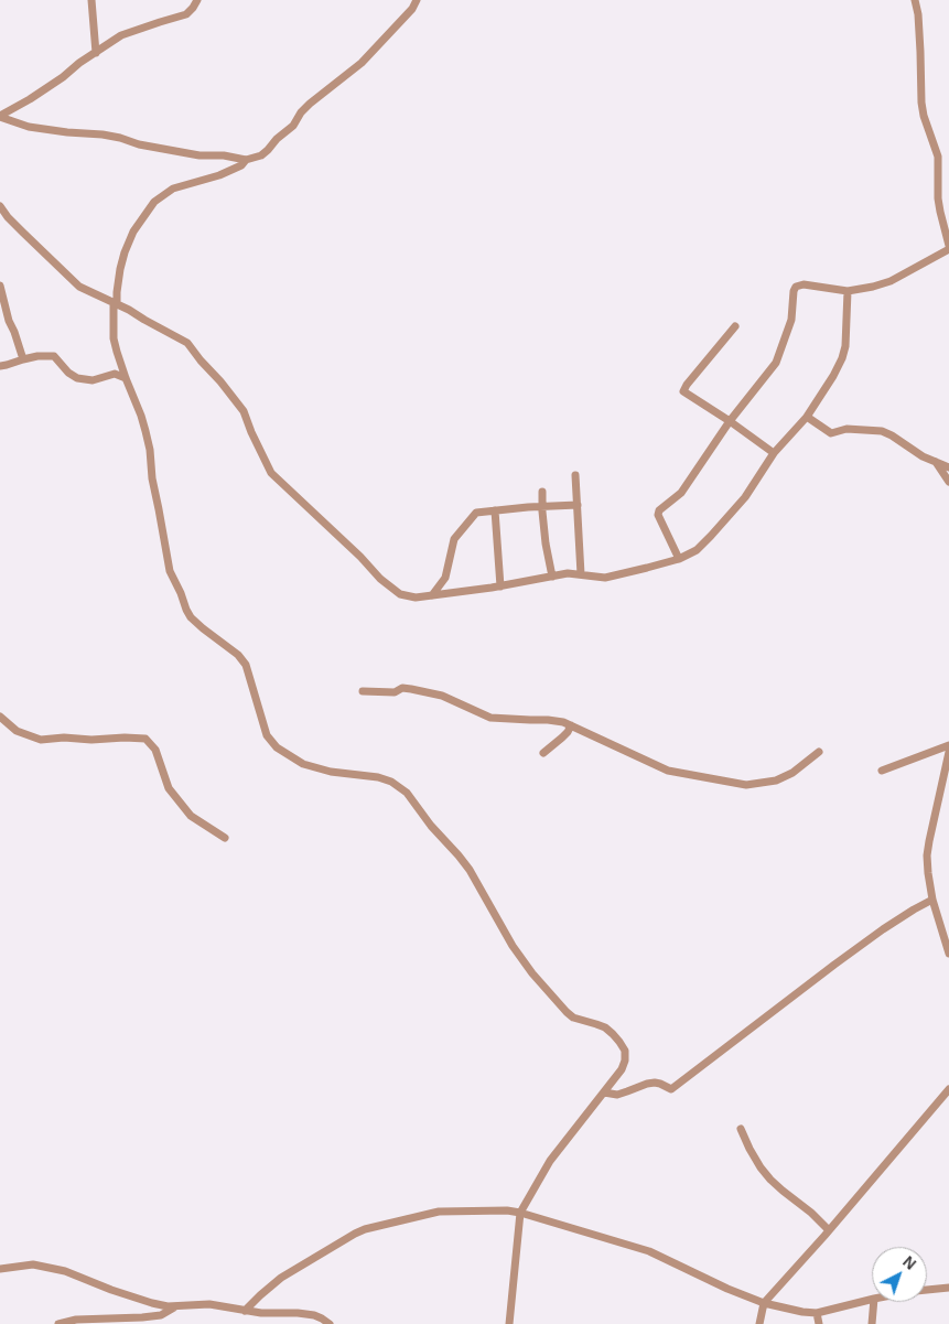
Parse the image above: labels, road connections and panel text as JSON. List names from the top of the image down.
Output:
{
  "north": "top right"
}
